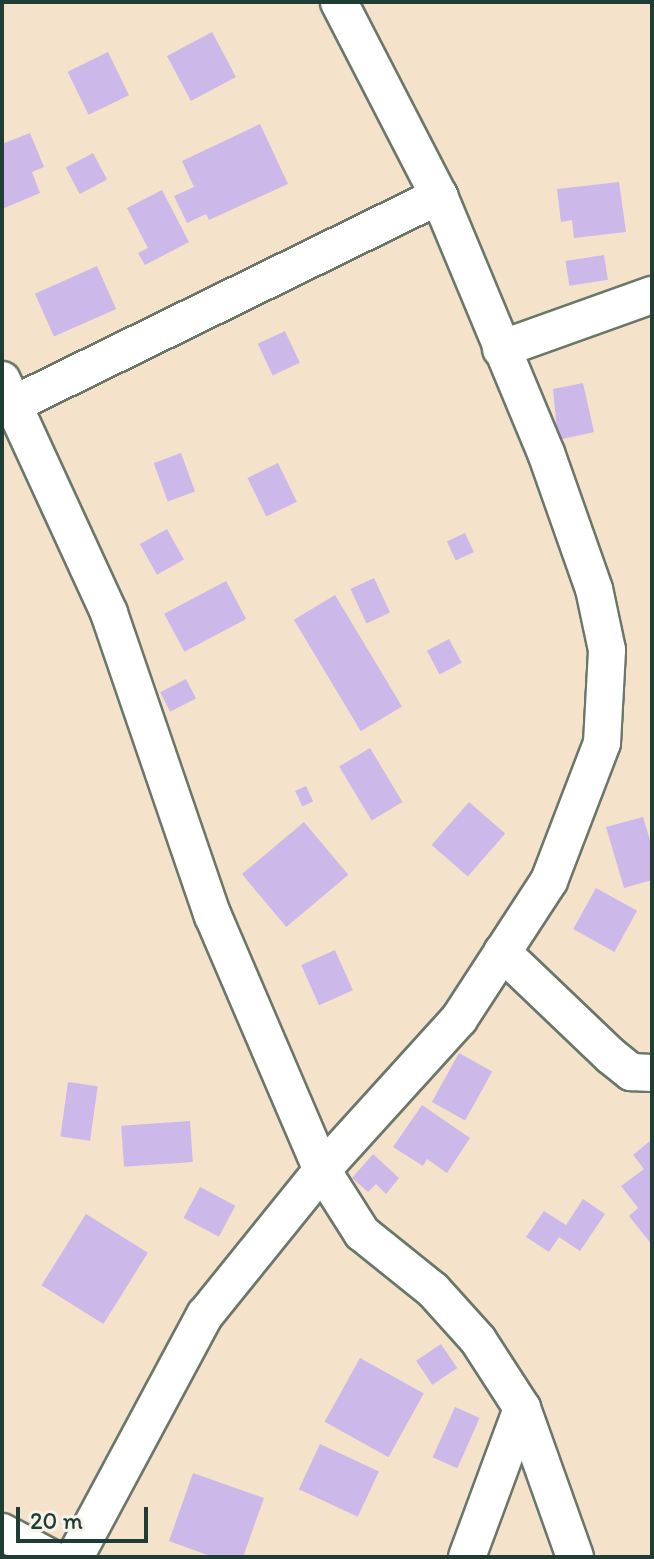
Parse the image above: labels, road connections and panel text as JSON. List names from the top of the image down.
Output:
{
  "scale_bar": "20 m"
}
